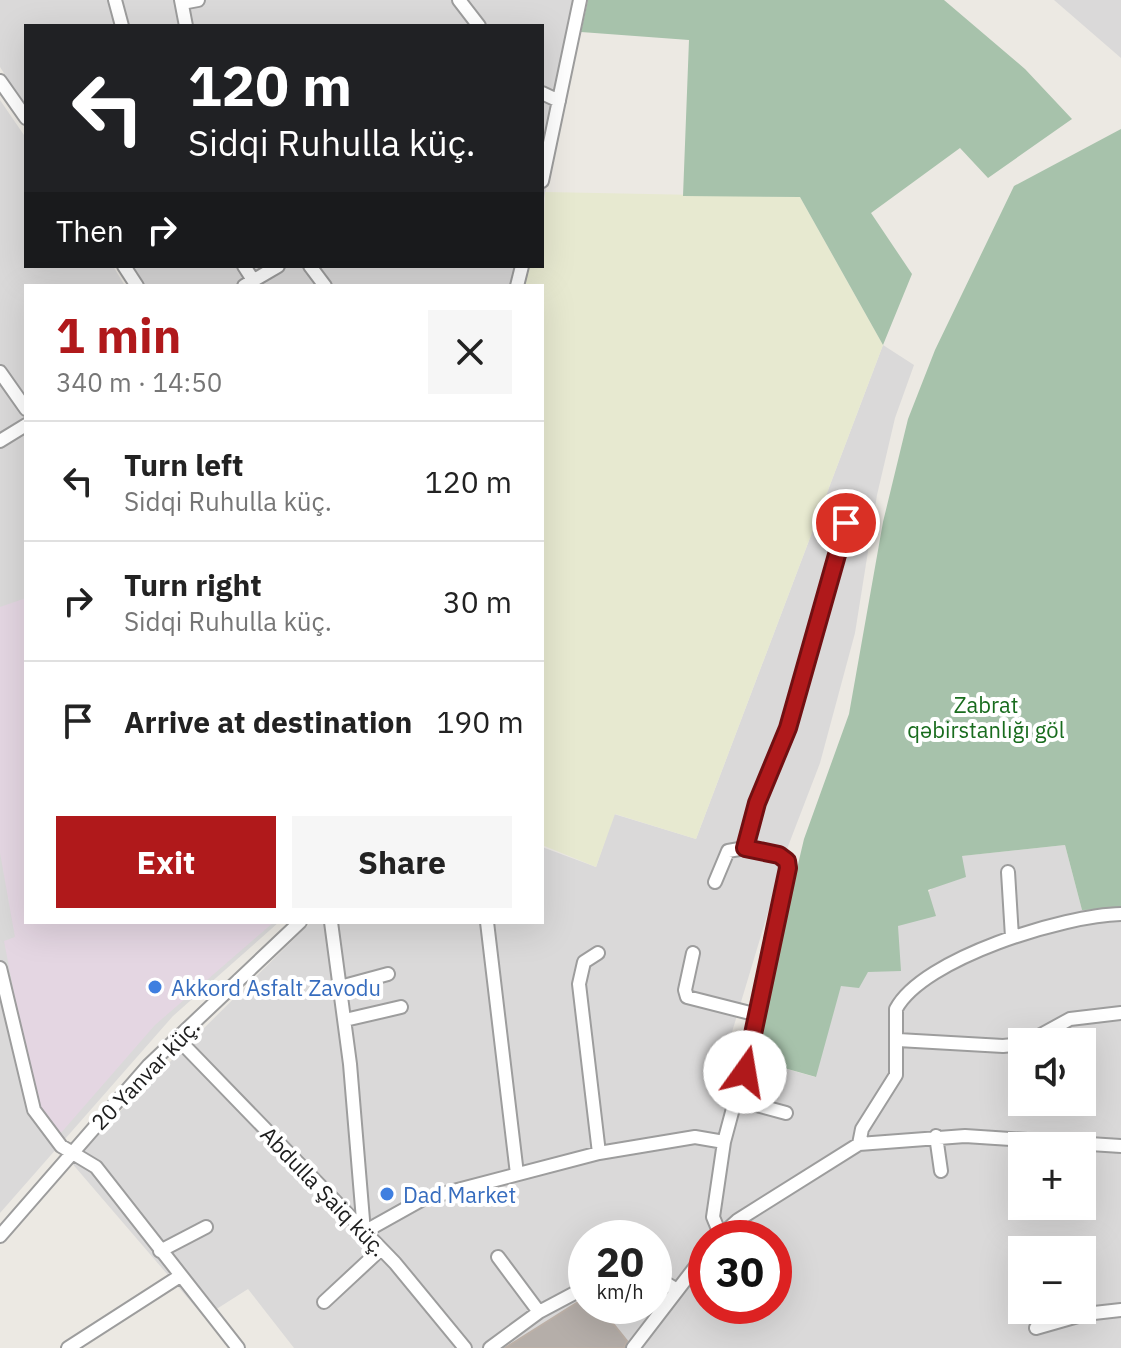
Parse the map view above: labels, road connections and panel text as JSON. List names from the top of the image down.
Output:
{
  "streets": {
    "street": ["20 Yanvar küç.", "Abdulla Şaiq küç."]
  },
  "crossings": [
    ["20 Yanvar küç.", "Abdulla Şaiq küç."]
  ],
  "parks": ["Zabrat qəbirstanlığı göl"],
  "places": ["Akkord Asfalt Zavodu", "Dad Market"],
  "page": {
    "turn": ["120 m", "Sidqi Ruhulla küç."],
    "then": "Then",
    "heading": ["1 min", "340 m · 14:50"],
    "list": [
      {
        "name": "Turn left",
        "note": "Sidqi Ruhulla küç.",
        "value": "120 m"
      },
      {
        "name": "Turn right",
        "note": "Sidqi Ruhulla küç.",
        "value": "30 m"
      },
      {
        "name": "Arrive at destination",
        "value": "190 m"
      }
    ],
    "buttons": ["Exit", "Share"],
    "map_buttons": ["+", "−"],
    "speed": "20 km/h",
    "limit": "30"
  }
}
